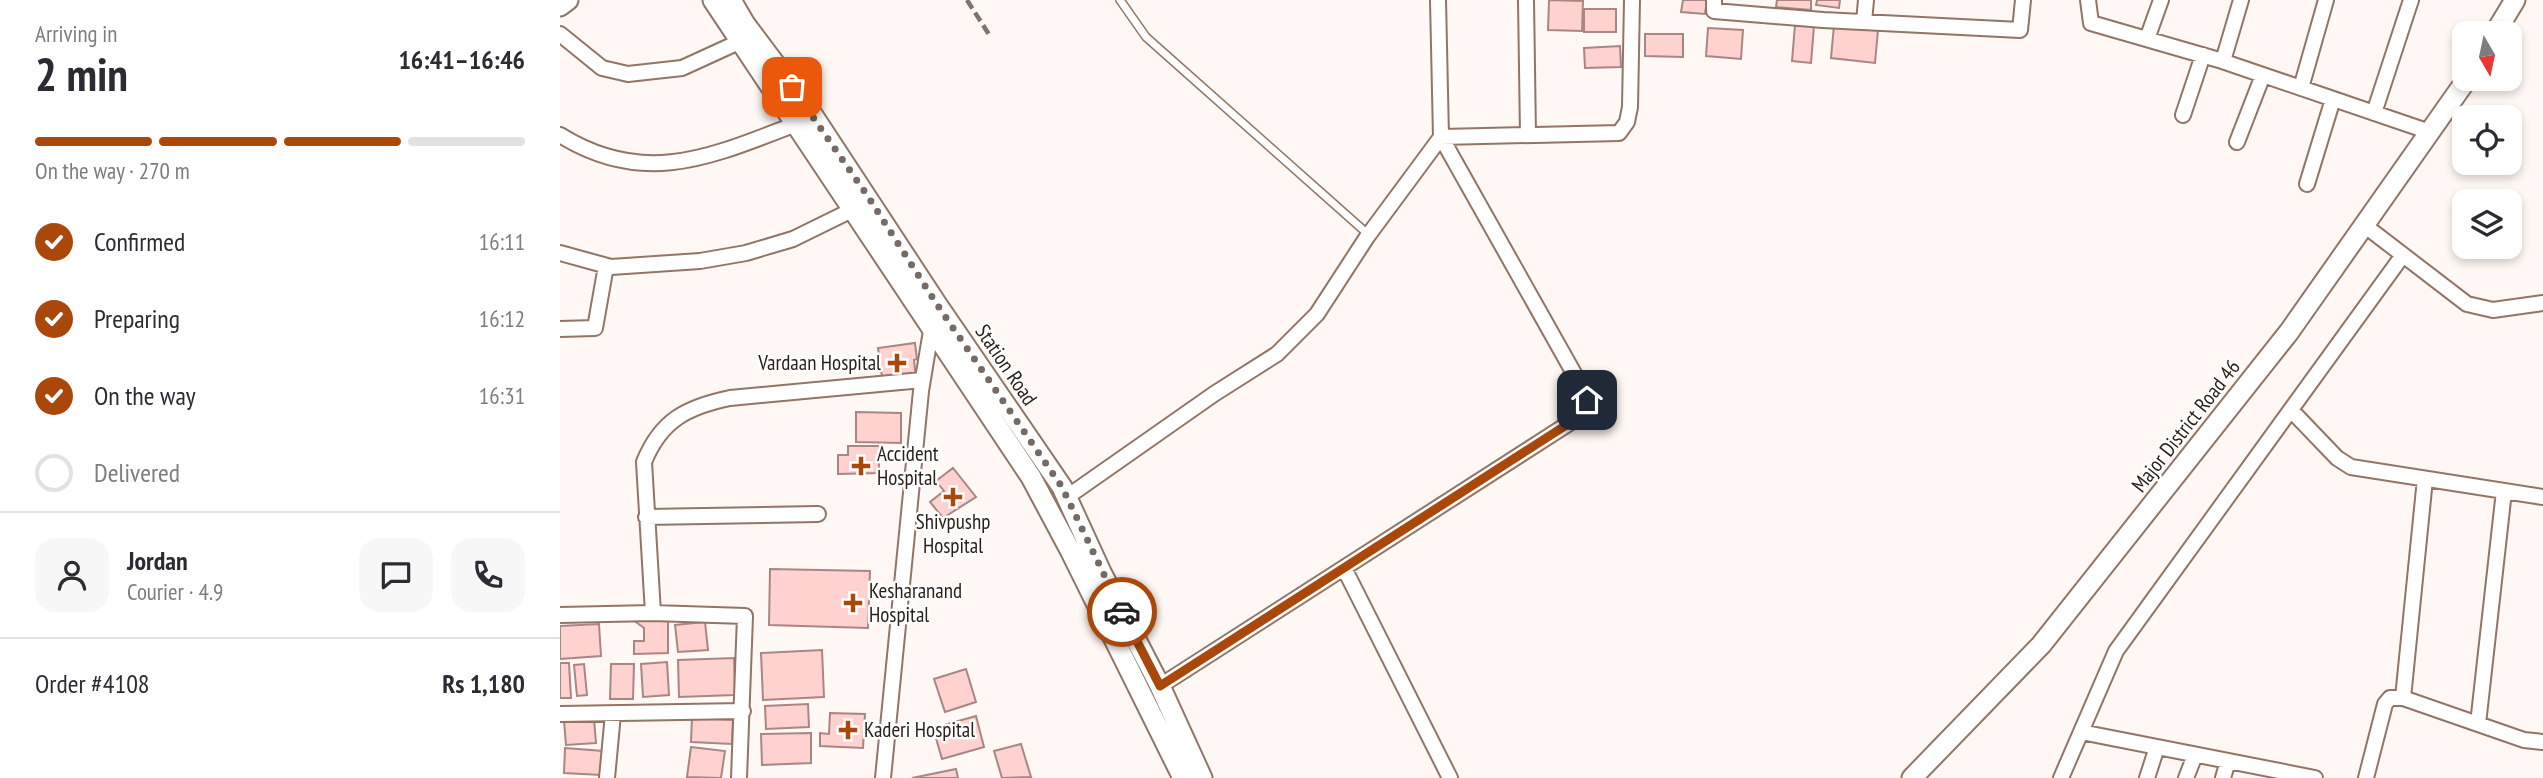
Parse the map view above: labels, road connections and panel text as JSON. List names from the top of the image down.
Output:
{
  "streets": {
    "main road": ["Station Road", "Major District Road 46"]
  },
  "places": {
    "health": [
      "Vardaan Hospital",
      "Accident Hospital",
      "Shivpushp Hospital",
      "Kesharanand Hospital",
      "Kaderi Hospital"
    ]
  },
  "north": "bottom",
  "page": {
    "heading": ["2 min", "Arriving in", "16:41–16:46"],
    "panel": [
      "Jordan",
      "Courier · 4.9",
      "Order #4108",
      "Rs 1,180"
    ],
    "bar": "On the way · 270 m",
    "list": [
      ["Confirmed", "16:11"],
      ["Preparing", "16:12"],
      ["On the way", "16:31"],
      "Delivered"
    ]
  }
}
